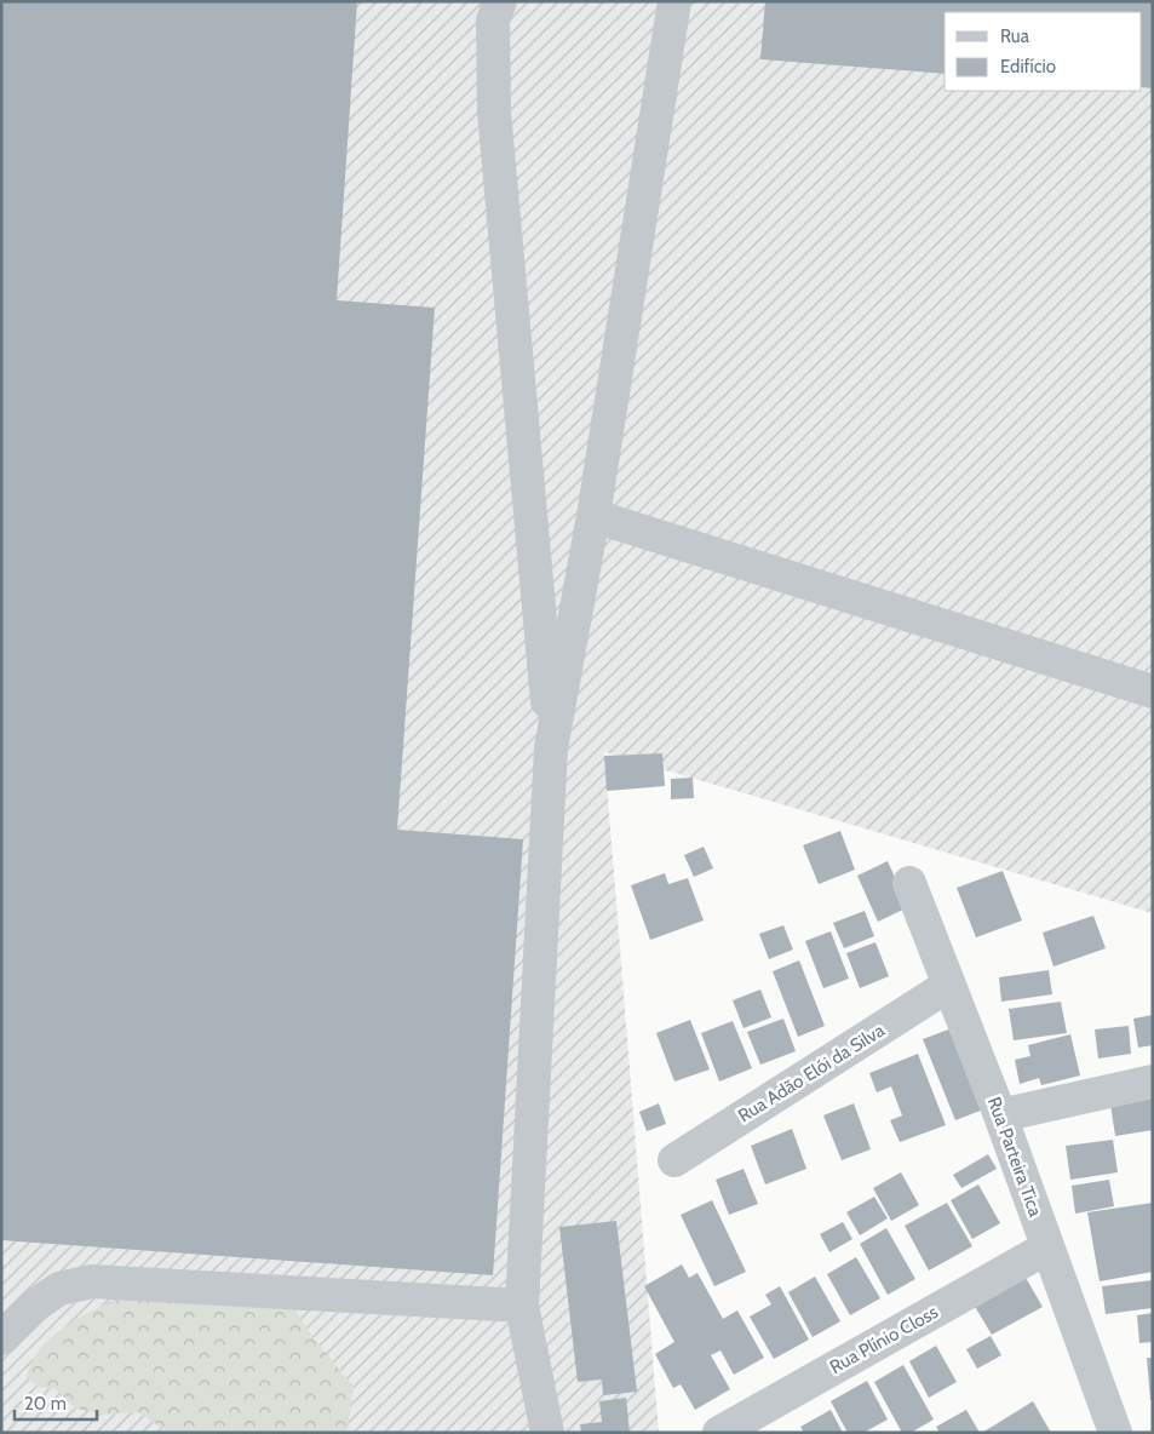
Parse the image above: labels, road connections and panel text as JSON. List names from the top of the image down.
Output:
{
  "streets": {
    "street": ["Rua Adão Elói da Silva", "Rua Parteira Tica", "Rua Plínio Closs"]
  },
  "crossings": [
    ["Rua Adão Elói da Silva", "Rua Parteira Tica"],
    ["Rua Parteira Tica", "Rua Plínio Closs"]
  ],
  "legend": ["Rua", "Edifício"],
  "scale_bar": "20 m"
}
